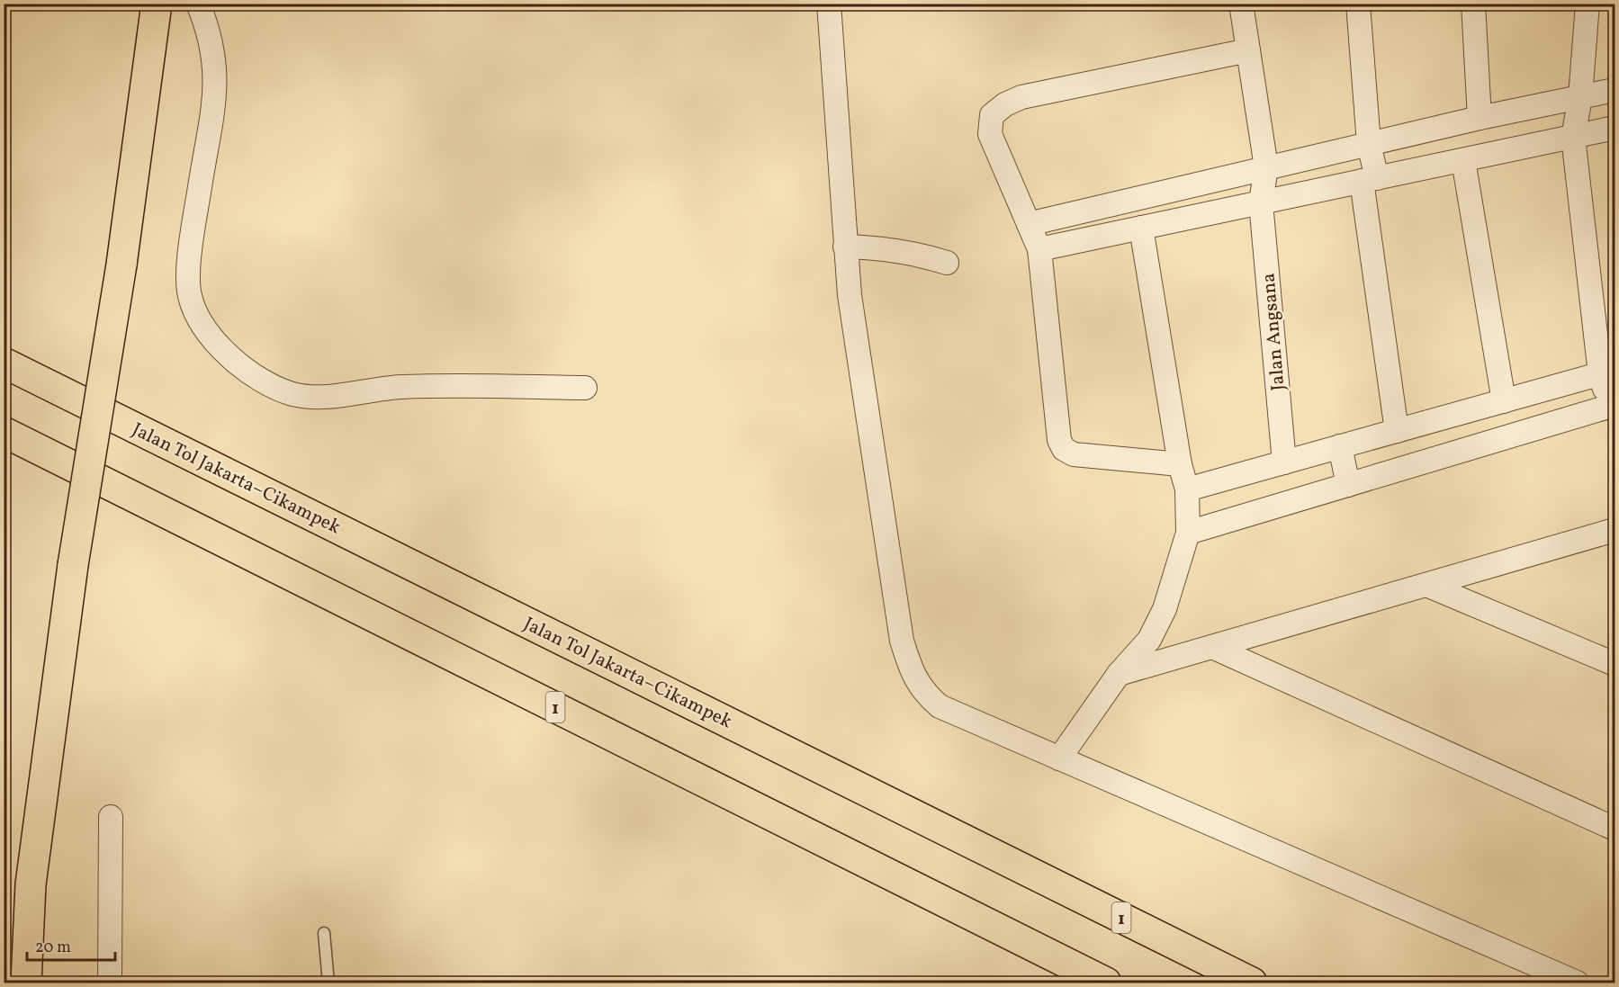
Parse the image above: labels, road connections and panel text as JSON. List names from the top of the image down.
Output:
{
  "streets": {
    "main road": ["Jalan Tol Jakarta–Cikampek", "1"],
    "street": ["Jalan Angsana"]
  },
  "scale_bar": "20 m"
}
